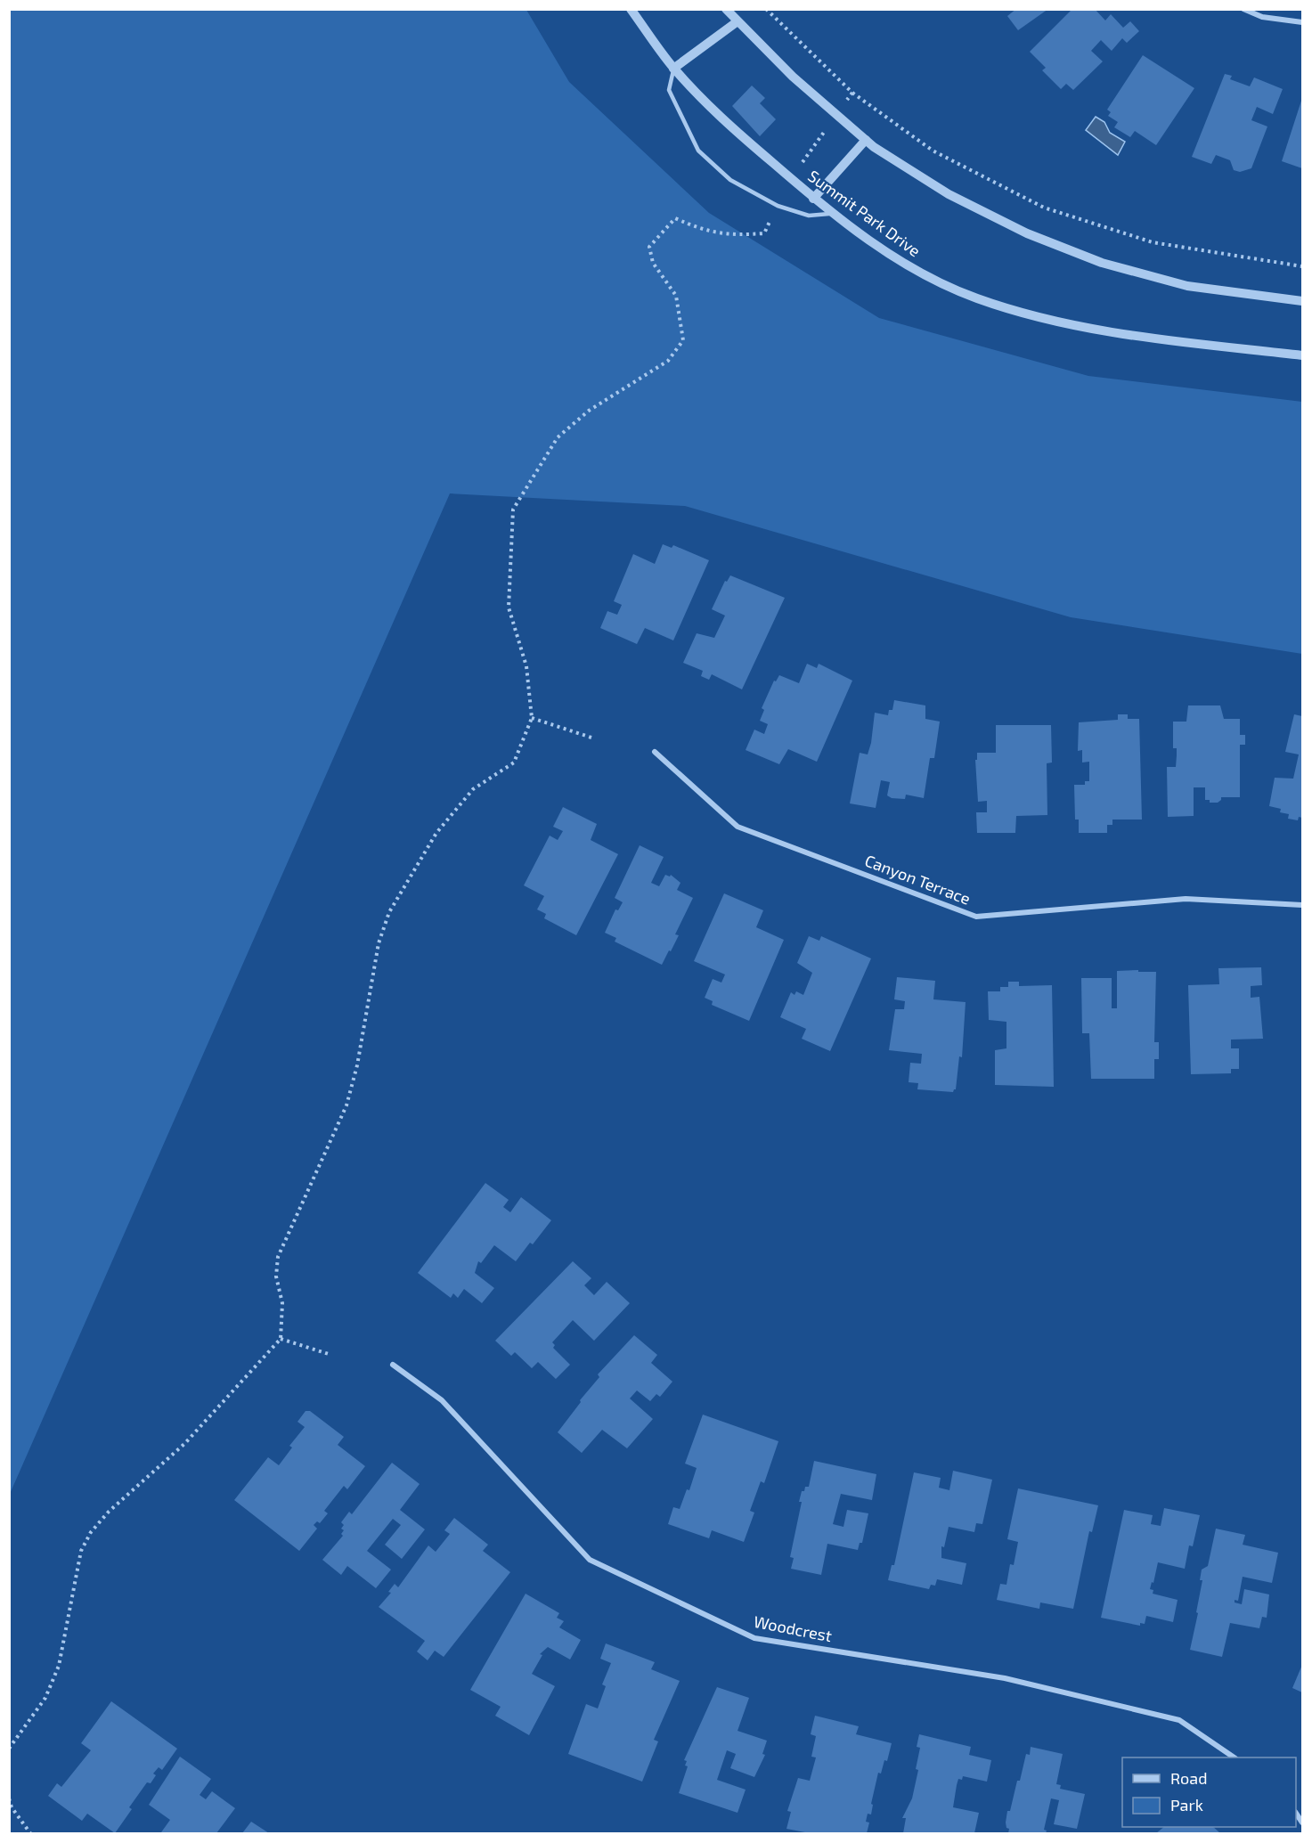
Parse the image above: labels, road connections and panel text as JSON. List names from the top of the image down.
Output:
{
  "streets": {
    "street": ["Summit Park Drive", "Canyon Terrace", "Woodcrest"]
  },
  "legend": ["Road", "Park"]
}
